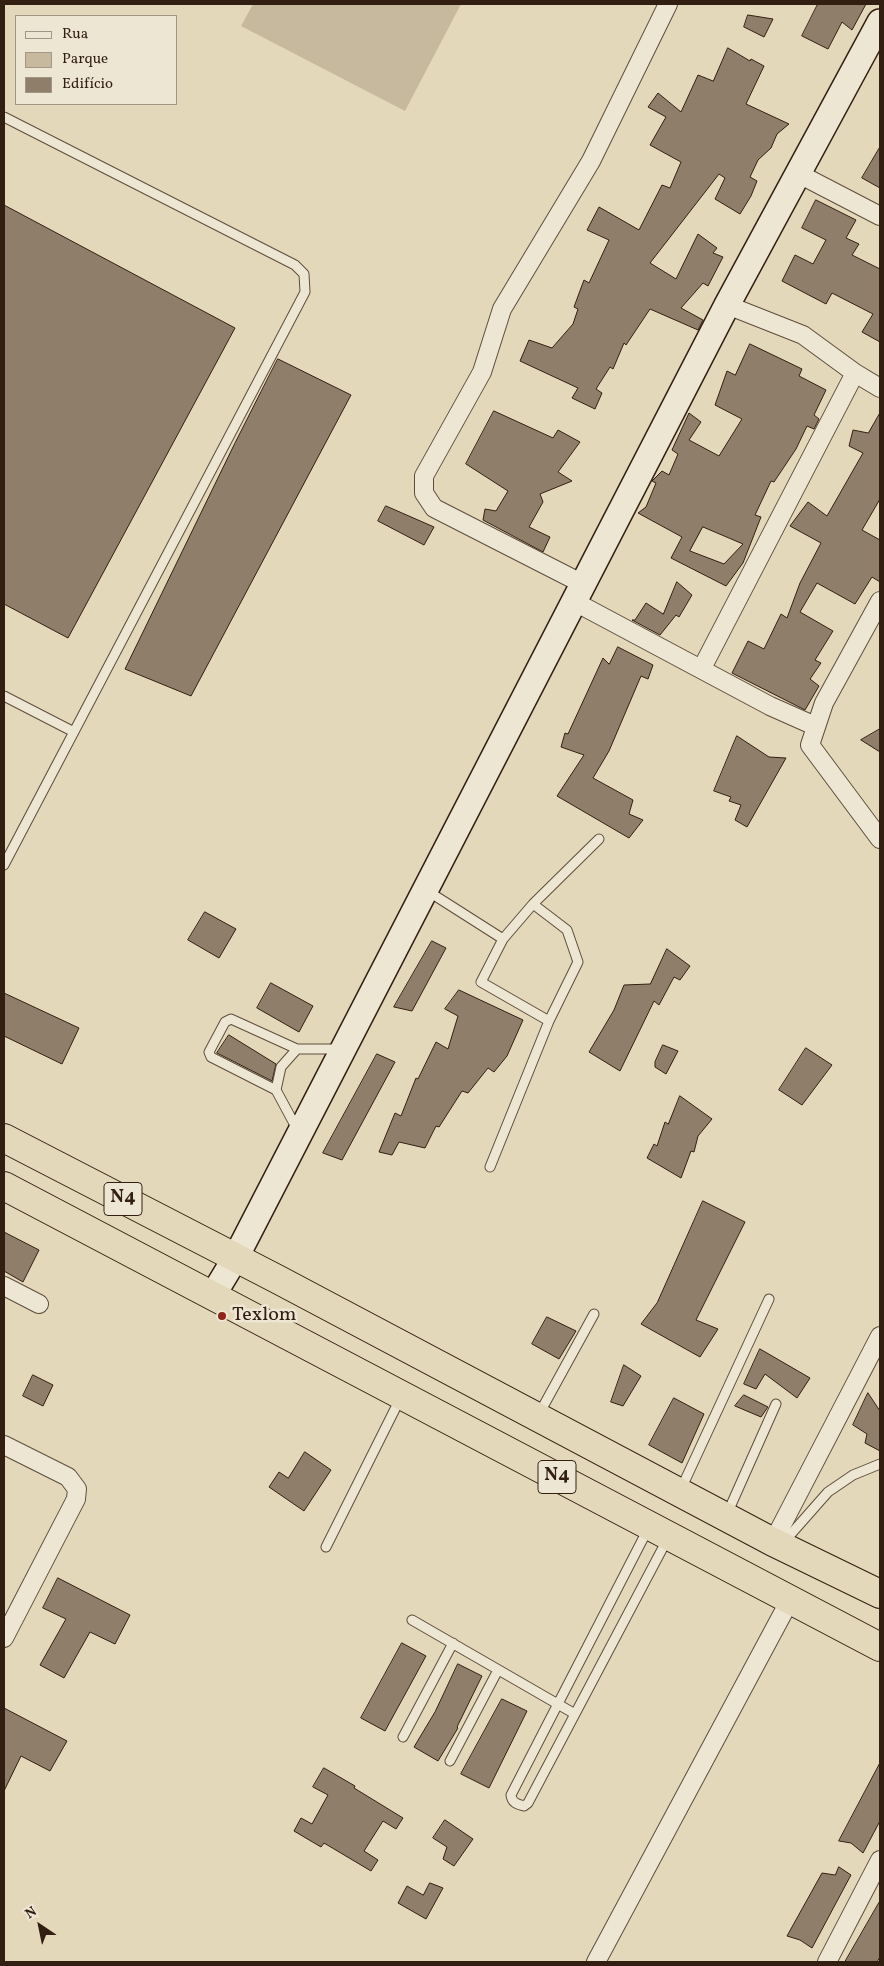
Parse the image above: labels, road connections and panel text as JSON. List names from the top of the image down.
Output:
{
  "streets": {
    "highway": ["N4"]
  },
  "places": ["Texlom"],
  "legend": ["Rua", "Parque", "Edifício"],
  "north": "top left"
}
